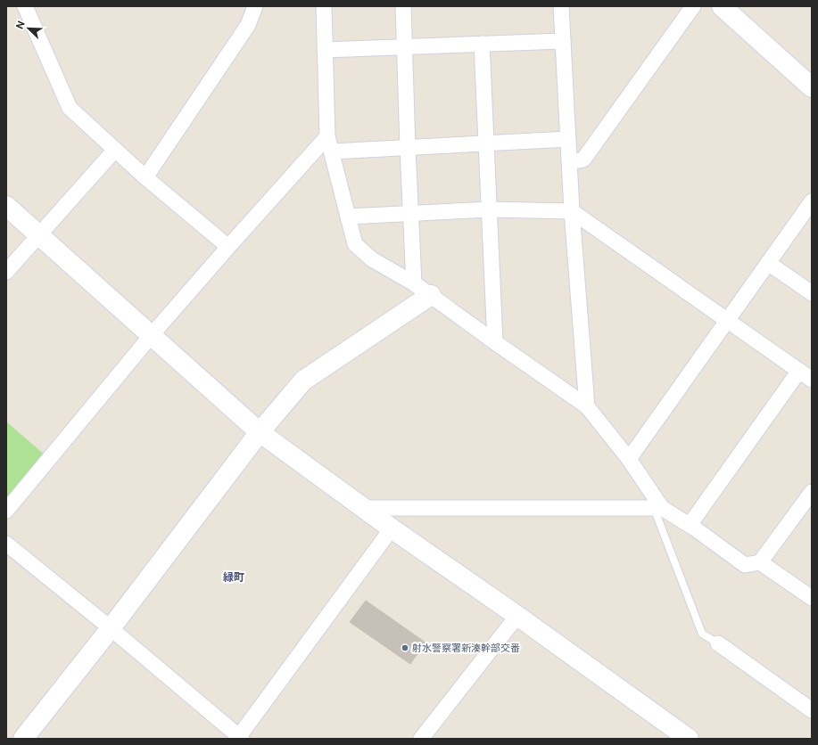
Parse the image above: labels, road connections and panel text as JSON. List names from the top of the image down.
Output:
{
  "districts": ["緑町"],
  "places": ["射水警察署新湊幹部交番"],
  "north": "top left"
}
